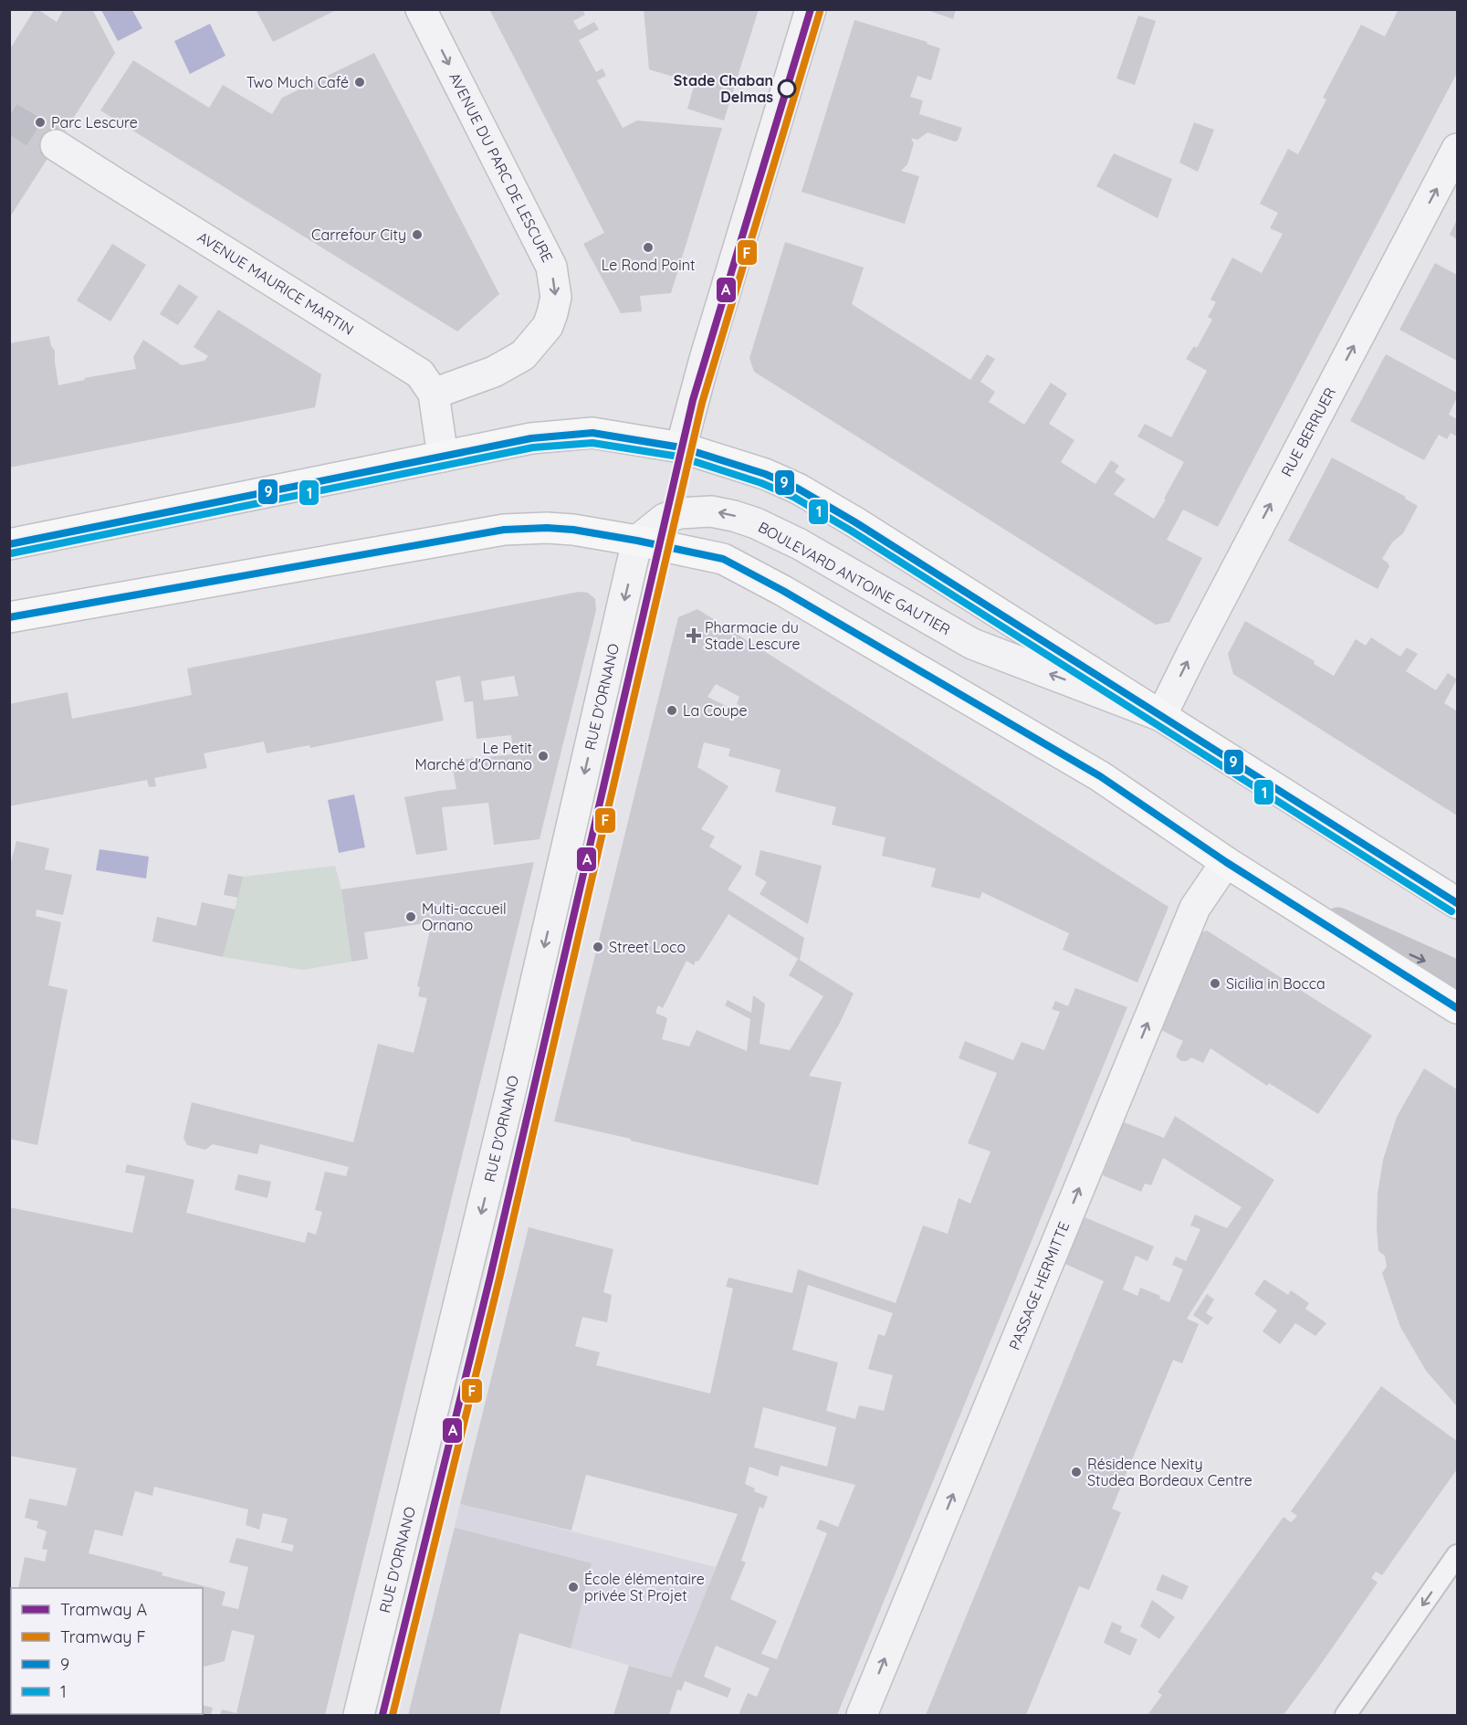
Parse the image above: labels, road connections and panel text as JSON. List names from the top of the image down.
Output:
{
  "streets": {
    "main road": ["BOULEVARD ANTOINE GAUTIER"],
    "street": [
      "AVENUE DU PARC DE LESCURE",
      "AVENUE MAURICE MARTIN",
      "RUE BERRUER",
      "RUE D'ORNANO",
      "PASSAGE HERMITTE"
    ]
  },
  "crossings": [
    ["AVENUE DU PARC DE LESCURE", "AVENUE MAURICE MARTIN"],
    ["AVENUE MAURICE MARTIN", "BOULEVARD ANTOINE GAUTIER"],
    ["RUE BERRUER", "BOULEVARD ANTOINE GAUTIER"],
    ["BOULEVARD ANTOINE GAUTIER", "RUE D'ORNANO"]
  ],
  "one_way": ["RUE BERRUER", "RUE D'ORNANO", "PASSAGE HERMITTE"],
  "places": {
    "other": [
      "Two Much Café",
      "Stade Chaban Delmas",
      "Parc Lescure",
      "Carrefour City",
      "Le Rond Point",
      "La Coupe",
      "Le Petit Marché d'Ornano",
      "Multi-accueil Ornano",
      "Street Loco",
      "Sicilia in Bocca",
      "Résidence Nexity Studea Bordeaux Centre",
      "École élémentaire privée St Projet"
    ],
    "health": ["Pharmacie du Stade Lescure"]
  },
  "lines": [
    "tram line A",
    "tram line F",
    "transit line 9",
    "transit line 1"
  ],
  "legend": [
    "Tramway A",
    "Tramway F",
    "9",
    "1"
  ]
}
